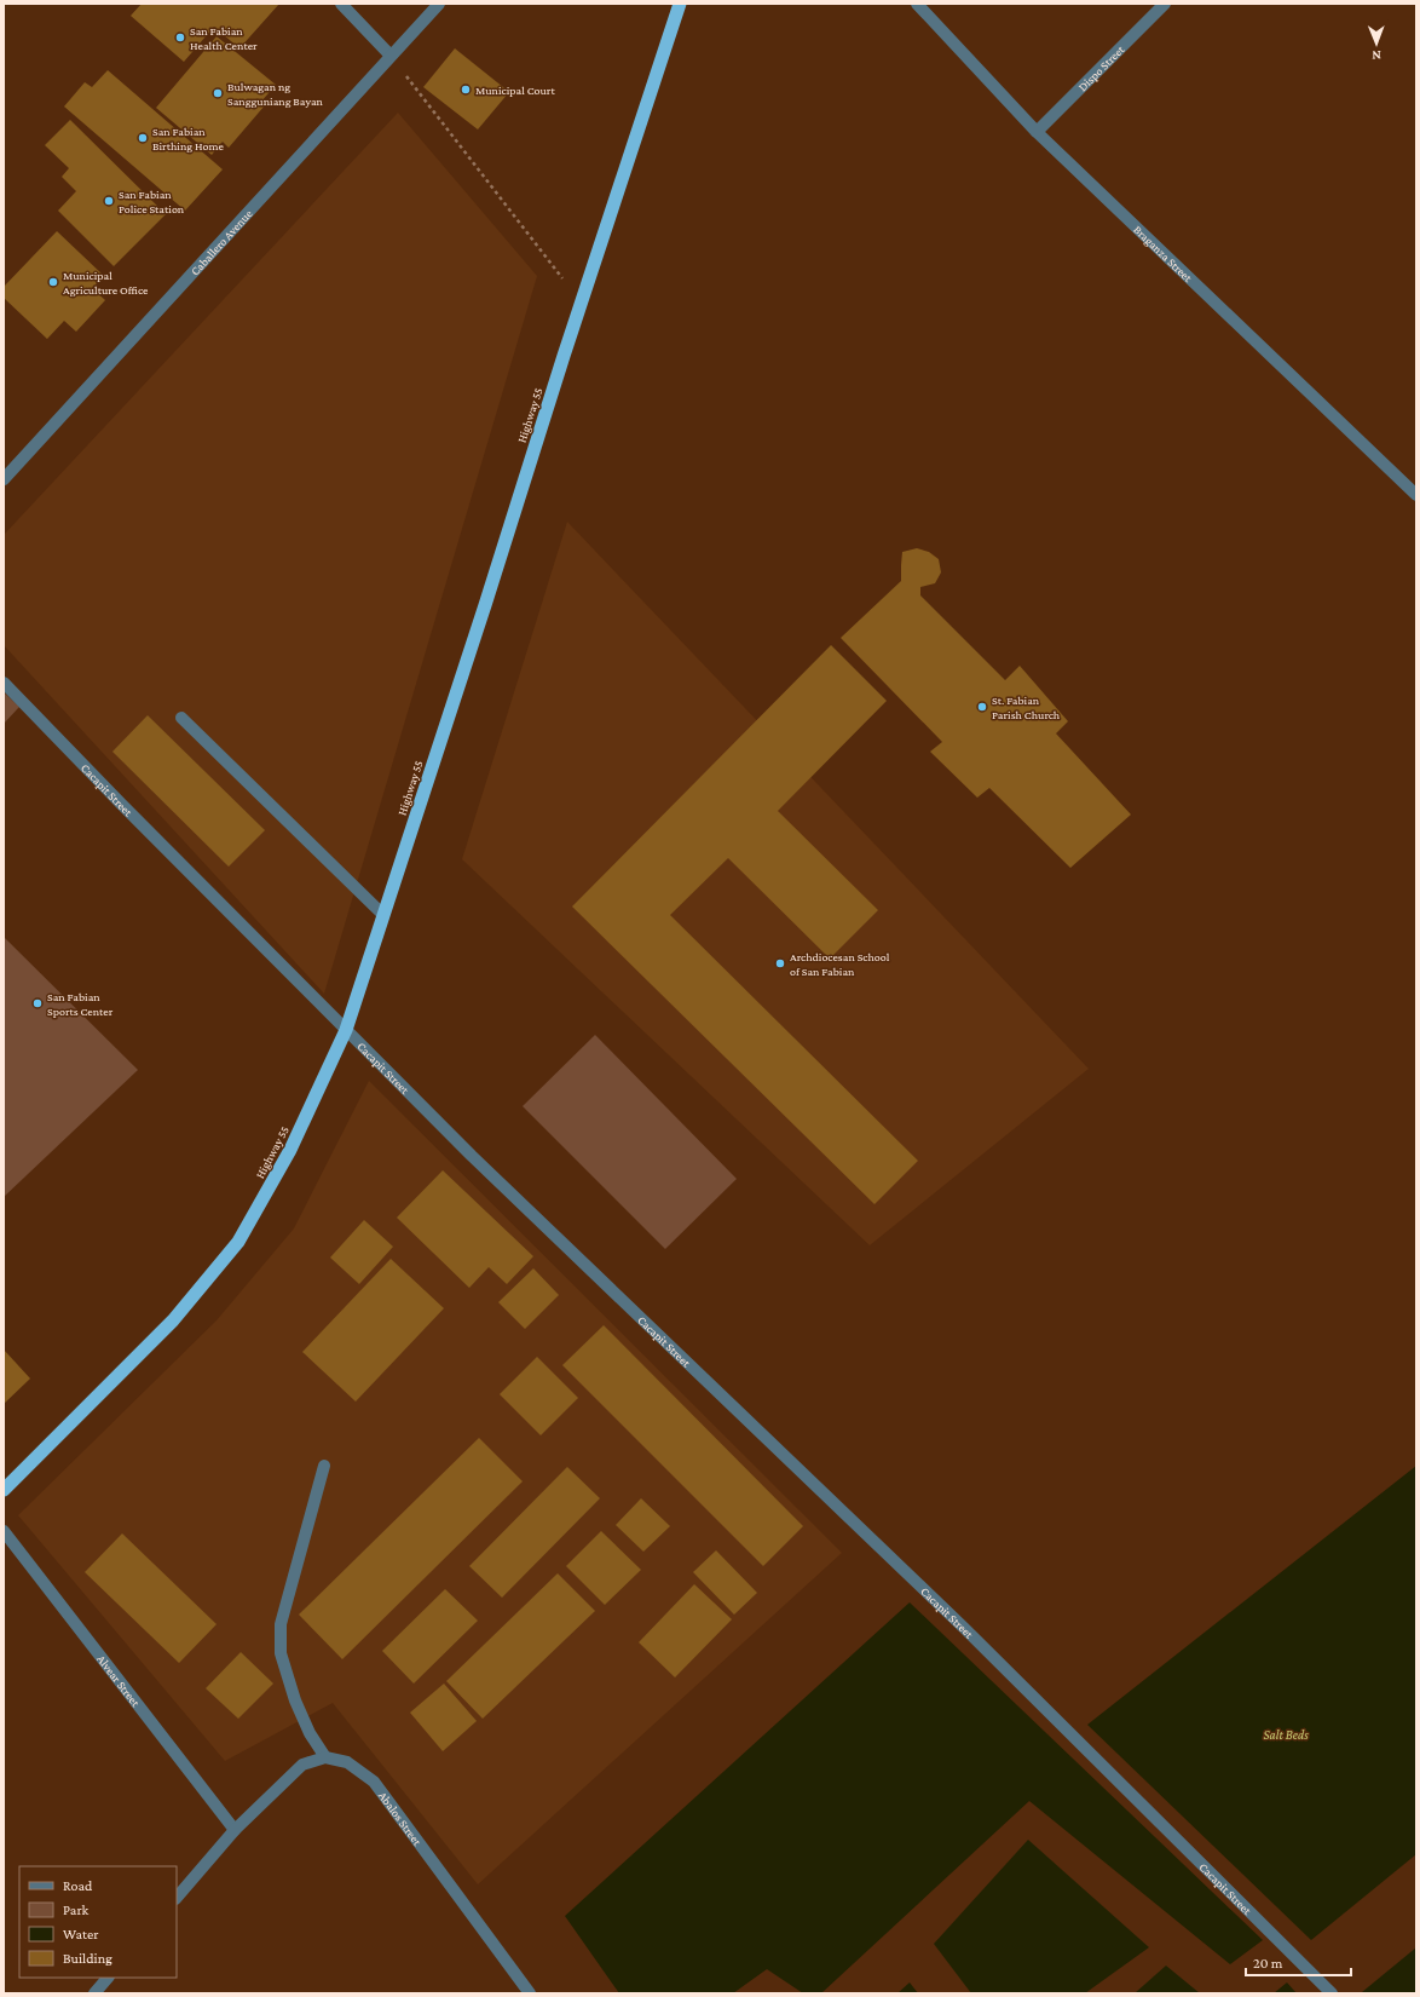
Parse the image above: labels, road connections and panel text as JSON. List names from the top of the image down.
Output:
{
  "streets": {
    "highway": ["Highway 55"],
    "street": [
      "Dispo Street",
      "Caballero Avenue",
      "Braganza Street",
      "Cacapit Street",
      "Alvear Street",
      "Abalos Street"
    ]
  },
  "crossings": [
    ["Dispo Street", "Braganza Street"],
    ["Highway 55", "Cacapit Street"]
  ],
  "water": ["Salt Beds"],
  "places": [
    "San Fabian Health Center",
    "Municipal Court",
    "Bulwagan ng Sangguniang Bayan",
    "San Fabian Birthing Home",
    "San Fabian Police Station",
    "Municipal Agriculture Office",
    "St. Fabian Parish Church",
    "Archdiocesan School of San Fabian",
    "San Fabian Sports Center"
  ],
  "legend": [
    "Road",
    "Park",
    "Water",
    "Building"
  ],
  "scale_bar": "20 m",
  "north": "bottom"
}
